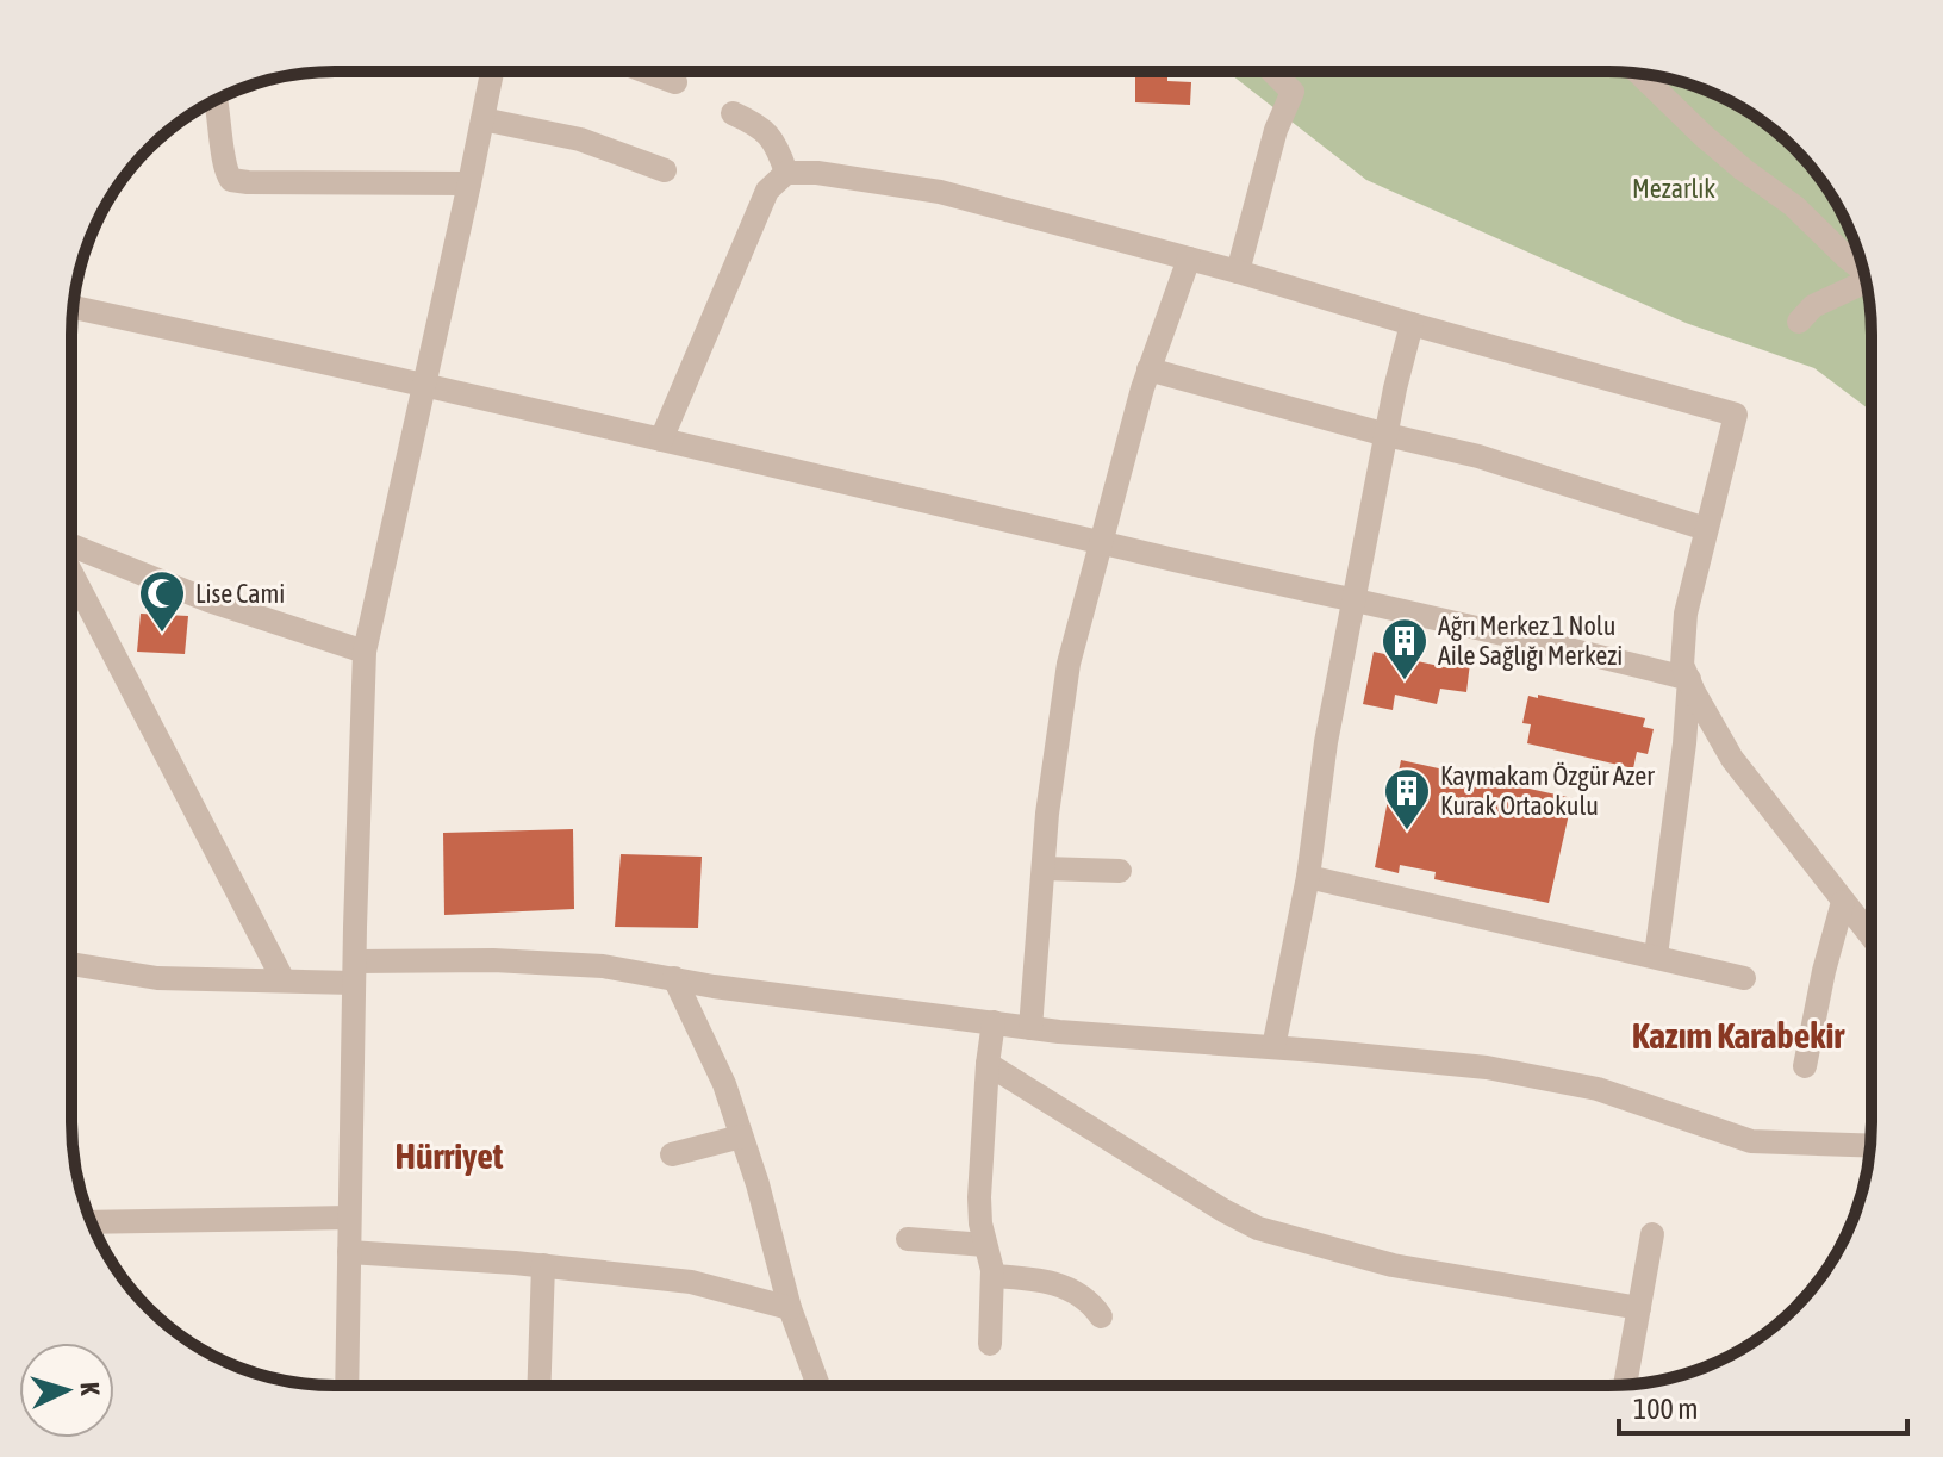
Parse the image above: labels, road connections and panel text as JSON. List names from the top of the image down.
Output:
{
  "districts": ["Kazım Karabekir", "Hürriyet"],
  "parks": ["Mezarlık"],
  "places": {
    "mosque": ["Lise Cami"],
    "building": ["Ağrı Merkez 1 Nolu Aile Sağlığı Merkezi", "Kaymakam Özgür Azer Kurak Ortaokulu"]
  },
  "scale_bar": "100 m",
  "north": "right"
}
